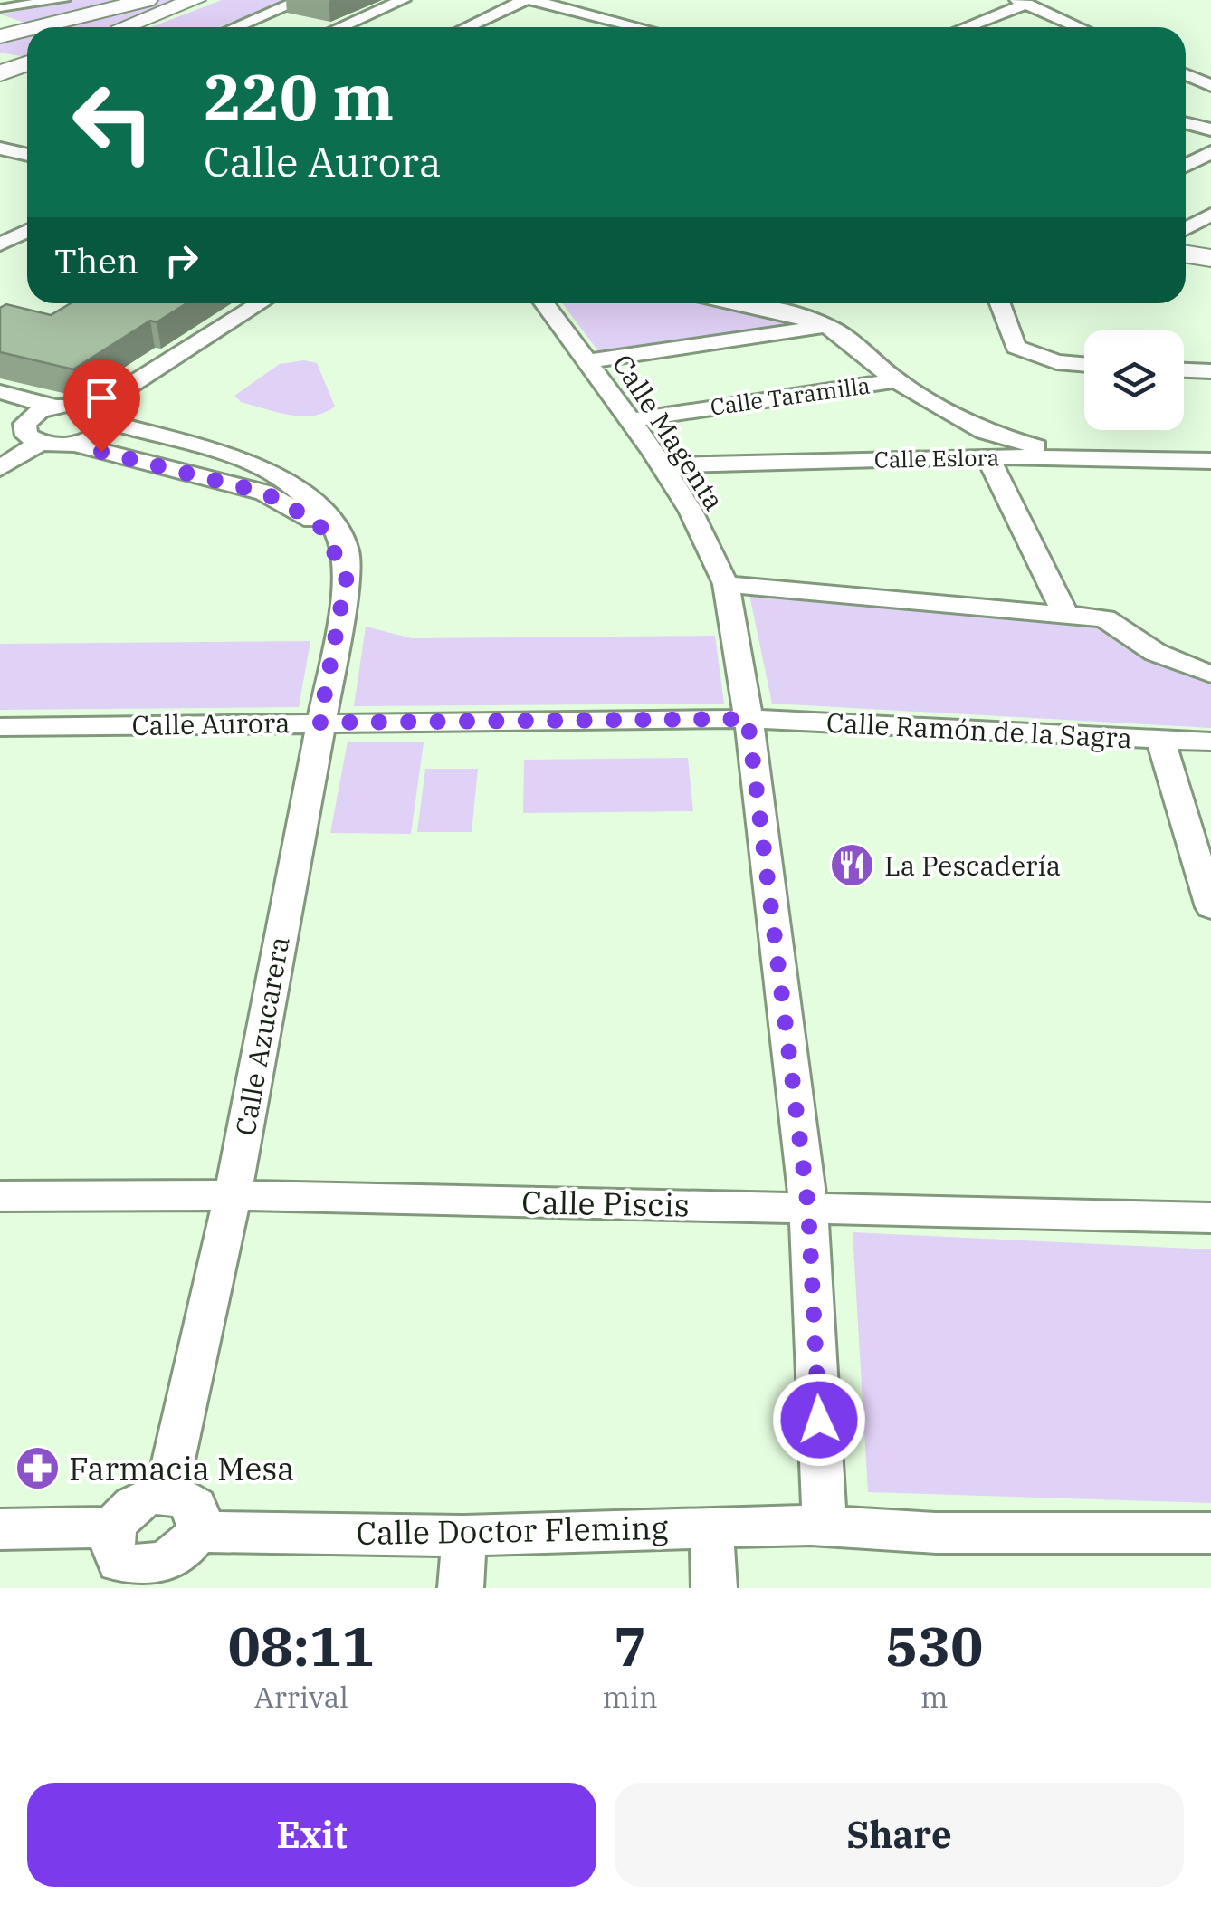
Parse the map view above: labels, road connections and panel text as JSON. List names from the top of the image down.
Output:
{
  "streets": {
    "street": [
      "Calle Taramilla",
      "Calle Magenta",
      "Calle Eslora",
      "Calle Aurora",
      "Calle Ramón de la Sagra",
      "Calle Azucarera",
      "Calle Piscis",
      "Calle Doctor Fleming"
    ]
  },
  "crossings": [
    ["Calle Taramilla", "Calle Magenta"],
    ["Calle Magenta", "Calle Eslora"],
    ["Calle Magenta", "Calle Aurora"],
    ["Calle Magenta", "Calle Ramón de la Sagra"],
    ["Calle Magenta", "Calle Piscis"],
    ["Calle Magenta", "Calle Doctor Fleming"],
    ["Calle Aurora", "Calle Ramón de la Sagra"],
    ["Calle Aurora", "Calle Azucarera"],
    ["Calle Azucarera", "Calle Piscis"],
    ["Calle Azucarera", "Calle Doctor Fleming"]
  ],
  "places": {
    "restaurant": ["La Pescadería"],
    "pharmacy": ["Farmacia Mesa"]
  },
  "page": {
    "turn": ["220 m", "Calle Aurora"],
    "then": "Then",
    "eta": [
      "08:11",
      "Arrival",
      "7",
      "min",
      "530",
      "m"
    ],
    "buttons": ["Exit", "Share"]
  }
}
